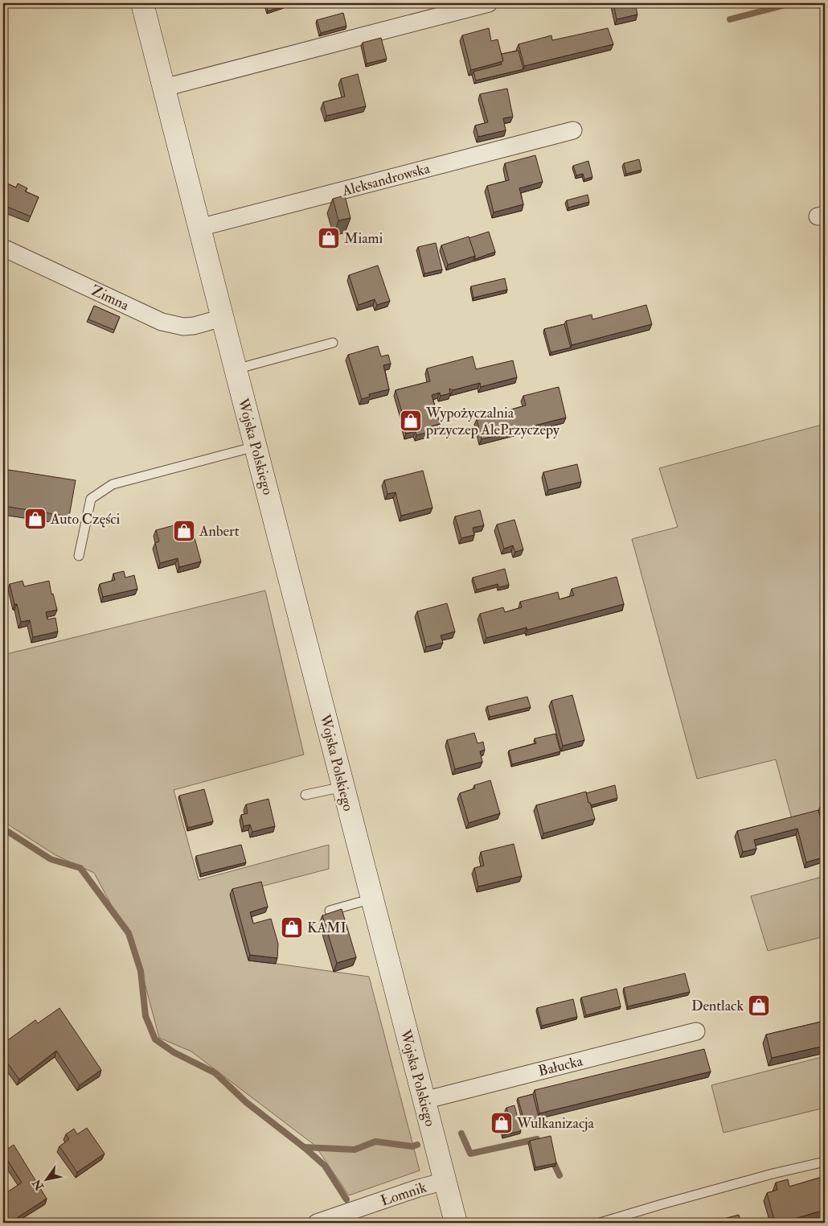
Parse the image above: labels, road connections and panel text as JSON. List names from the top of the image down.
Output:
{
  "streets": {
    "main road": ["Wojska Polskiego"],
    "street": [
      "Aleksandrowska",
      "Zimna",
      "Bałucka",
      "Łomnik"
    ]
  },
  "crossings": [
    ["Zimna", "Wojska Polskiego"],
    ["Wojska Polskiego", "Bałucka"],
    ["Wojska Polskiego", "Łomnik"]
  ],
  "places": {
    "shop": [
      "Miami",
      "Wypożyczalnia przyczep AlePrzyczepy",
      "Auto Części",
      "Anbert",
      "KAMI",
      "Dentlack",
      "Wulkanizacja"
    ]
  },
  "north": "bottom left"
}
